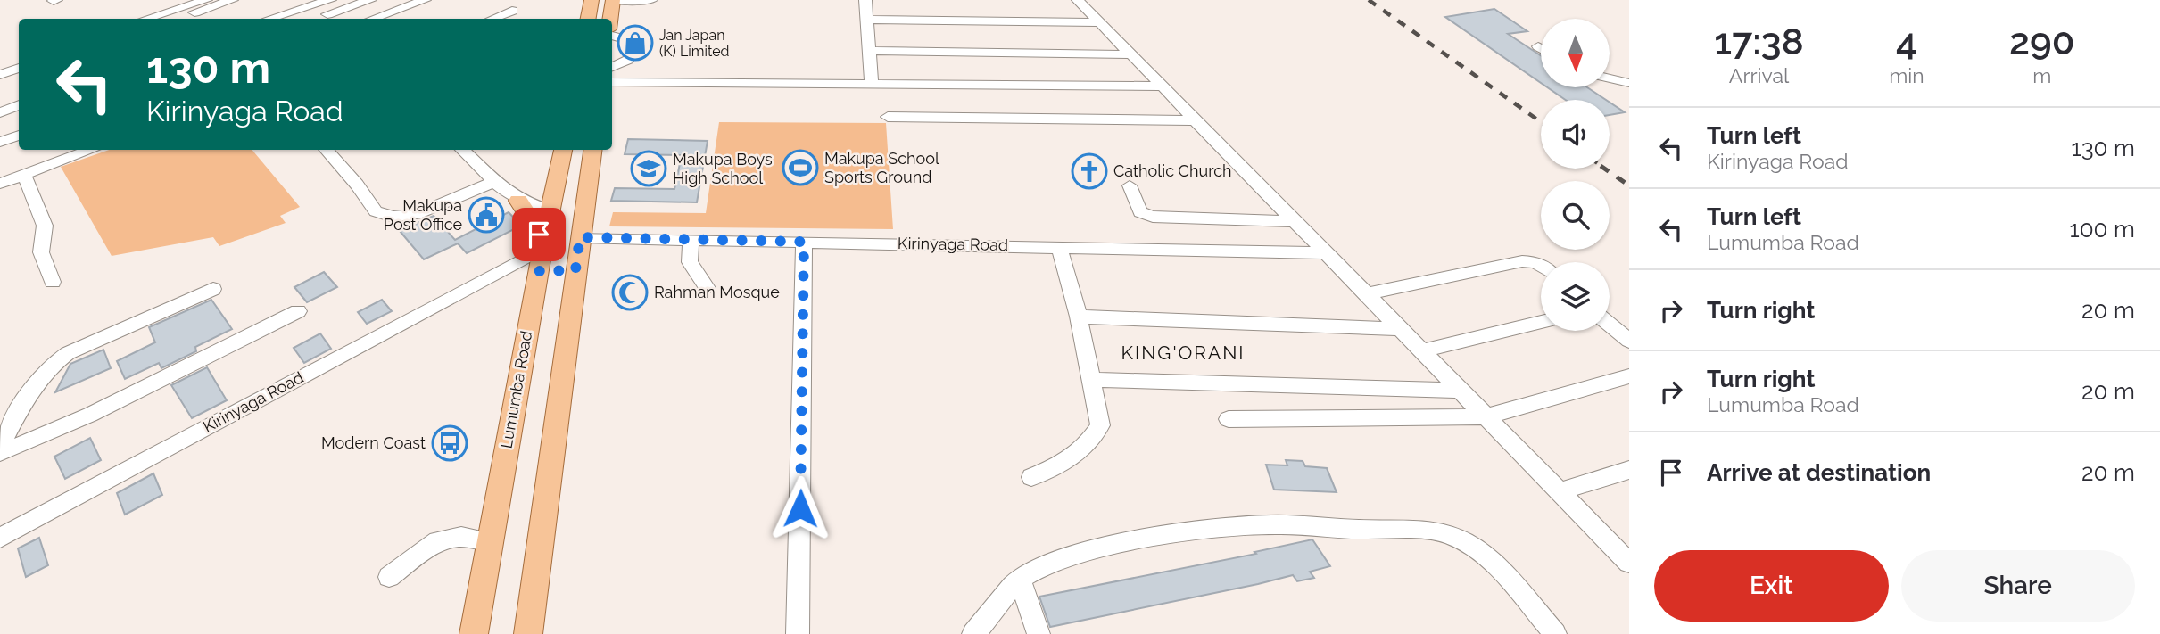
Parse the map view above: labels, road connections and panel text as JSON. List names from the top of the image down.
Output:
{
  "streets": {
    "main road": ["Lumumba Road"],
    "street": ["Kirinyaga Road"]
  },
  "crossings": [
    ["Kirinyaga Road", "Lumumba Road"]
  ],
  "districts": ["KING'ORANI"],
  "places": {
    "shop": ["Jan Japan (K) Limited"],
    "sports": ["Makupa School Sports Ground"],
    "school or university": ["Makupa Boys High School"],
    "church": ["Catholic Church"],
    "public building": ["Makupa Post Office"],
    "mosque": ["Rahman Mosque"],
    "bus stop": ["Modern Coast"]
  },
  "north": "bottom",
  "page": {
    "eta": [
      "17:38",
      "Arrival",
      "4",
      "min",
      "290",
      "m"
    ],
    "turn": ["130 m", "Kirinyaga Road"],
    "list": [
      {
        "name": "Turn left",
        "note": "Kirinyaga Road",
        "value": "130 m"
      },
      {
        "name": "Turn left",
        "note": "Lumumba Road",
        "value": "100 m"
      },
      {
        "name": "Turn right",
        "value": "20 m"
      },
      {
        "name": "Turn right",
        "note": "Lumumba Road",
        "value": "20 m"
      },
      {
        "name": "Arrive at destination",
        "value": "20 m"
      }
    ],
    "buttons": ["Exit", "Share"]
  }
}
